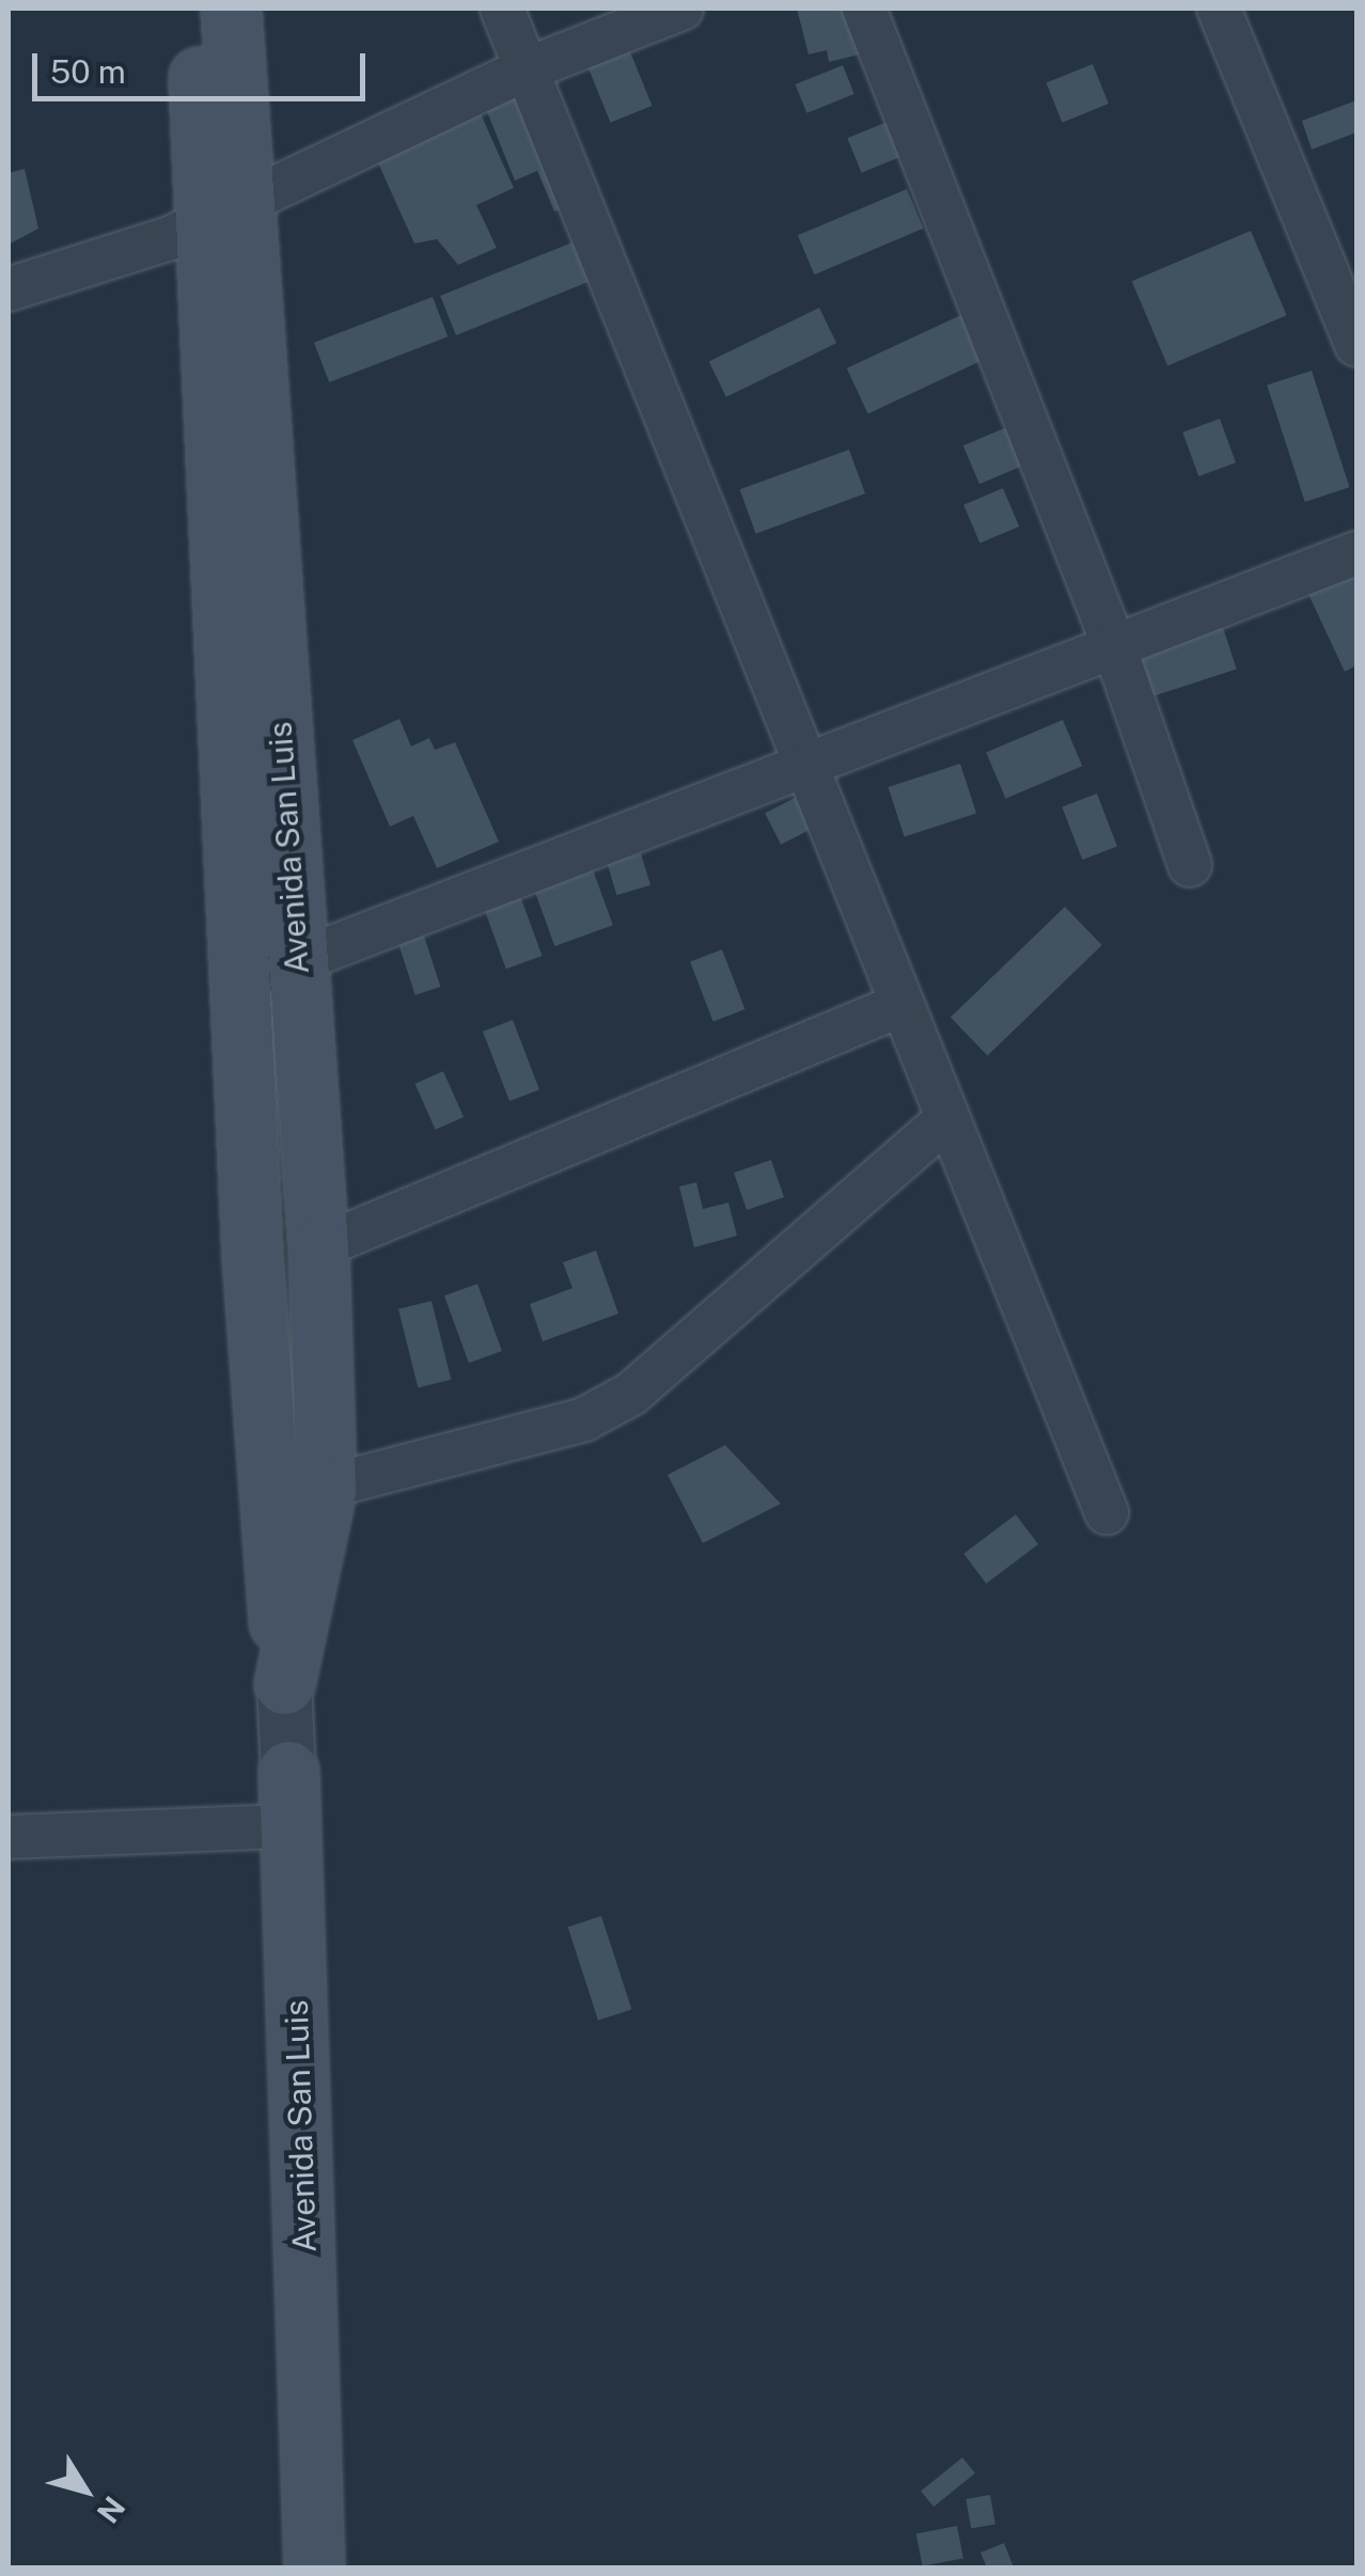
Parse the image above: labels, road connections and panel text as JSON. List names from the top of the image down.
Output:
{
  "streets": {
    "main road": ["Avenida San Luis"]
  },
  "scale_bar": "50 m",
  "north": "bottom right"
}
